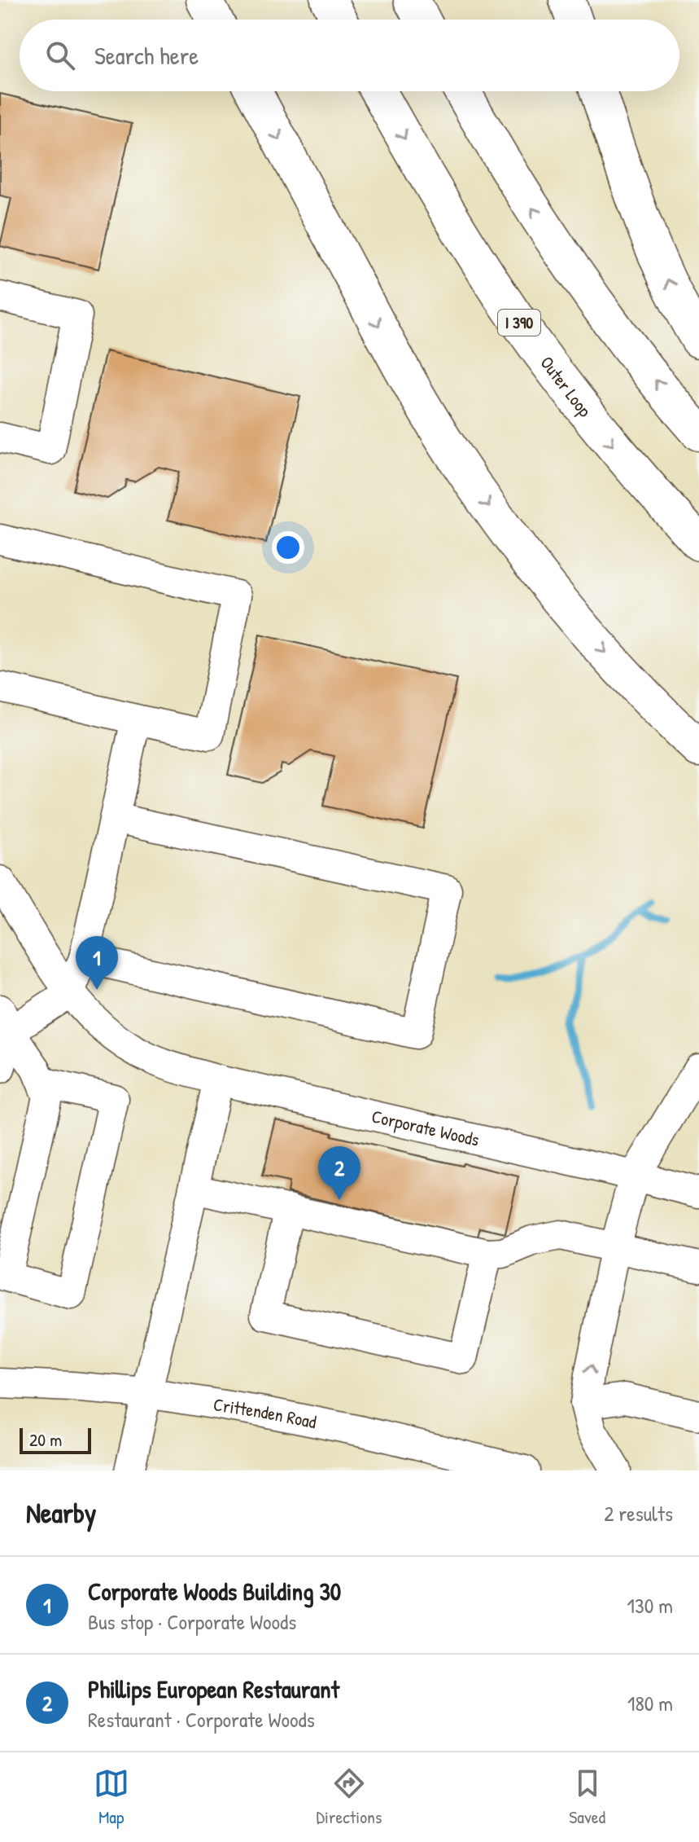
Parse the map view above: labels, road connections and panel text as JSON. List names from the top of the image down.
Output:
{
  "streets": {
    "highway": ["I 390", "Outer Loop"],
    "street": ["Corporate Woods", "Crittenden Road"]
  },
  "scale_bar": "20 m",
  "page": {
    "search": "Search here",
    "pins": ["1", "2"],
    "scale": "20 m",
    "heading": ["Nearby", "2 results"],
    "list": [
      {
        "mark": "1",
        "name": "Corporate Woods Building 30",
        "note": "Bus stop · Corporate Woods",
        "value": "130 m"
      },
      {
        "mark": "2",
        "name": "Phillips European Restaurant",
        "note": "Restaurant · Corporate Woods",
        "value": "180 m"
      }
    ],
    "nav": ["Map", "Directions", "Saved"]
  }
}
